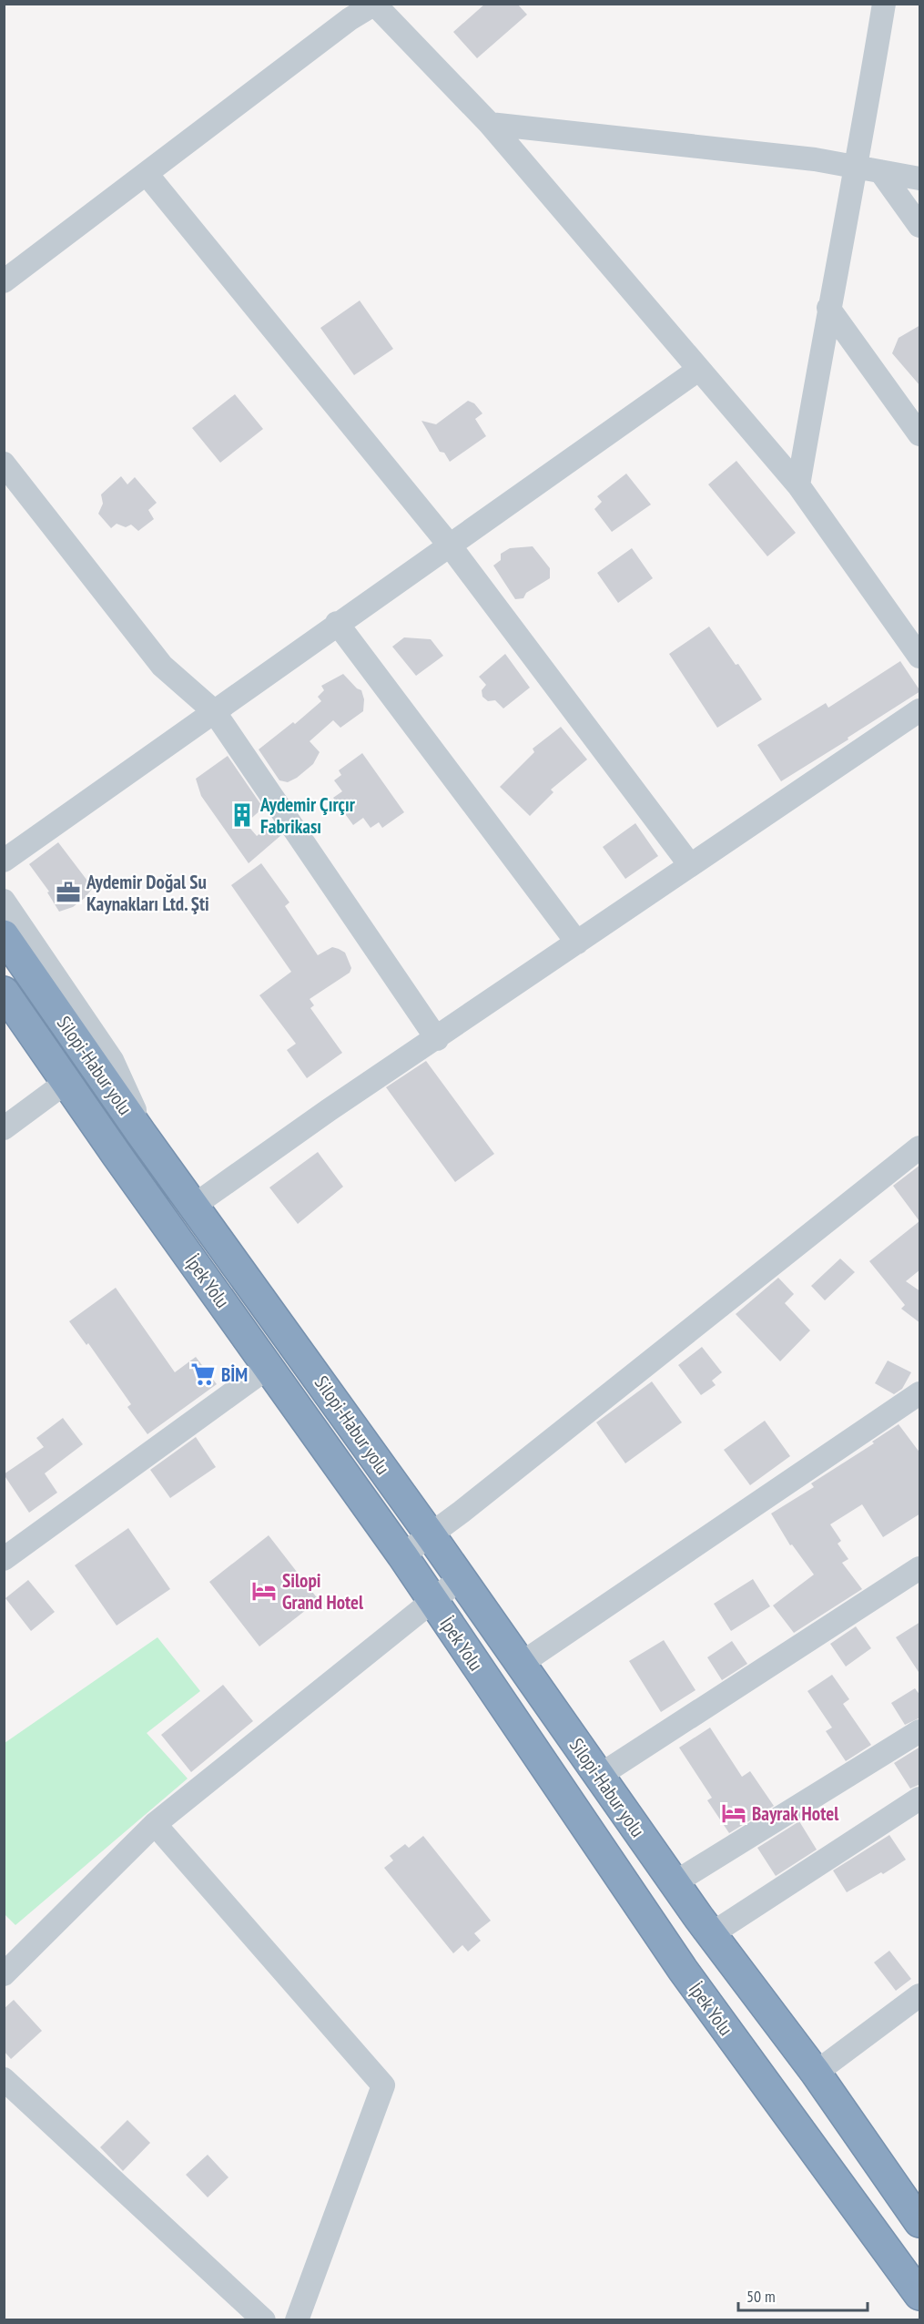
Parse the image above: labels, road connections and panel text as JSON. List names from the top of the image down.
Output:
{
  "streets": {
    "highway": ["Silopi-Habur yolu", "İpek Yolu"]
  },
  "places": {
    "building": ["Aydemir Çırçır Fabrikası"],
    "office": ["Aydemir Doğal Su Kaynakları Ltd. Şti"],
    "supermarket": ["BİM"],
    "hotel": ["Silopi Grand Hotel", "Bayrak Hotel"]
  },
  "scale_bar": "50 m"
}
